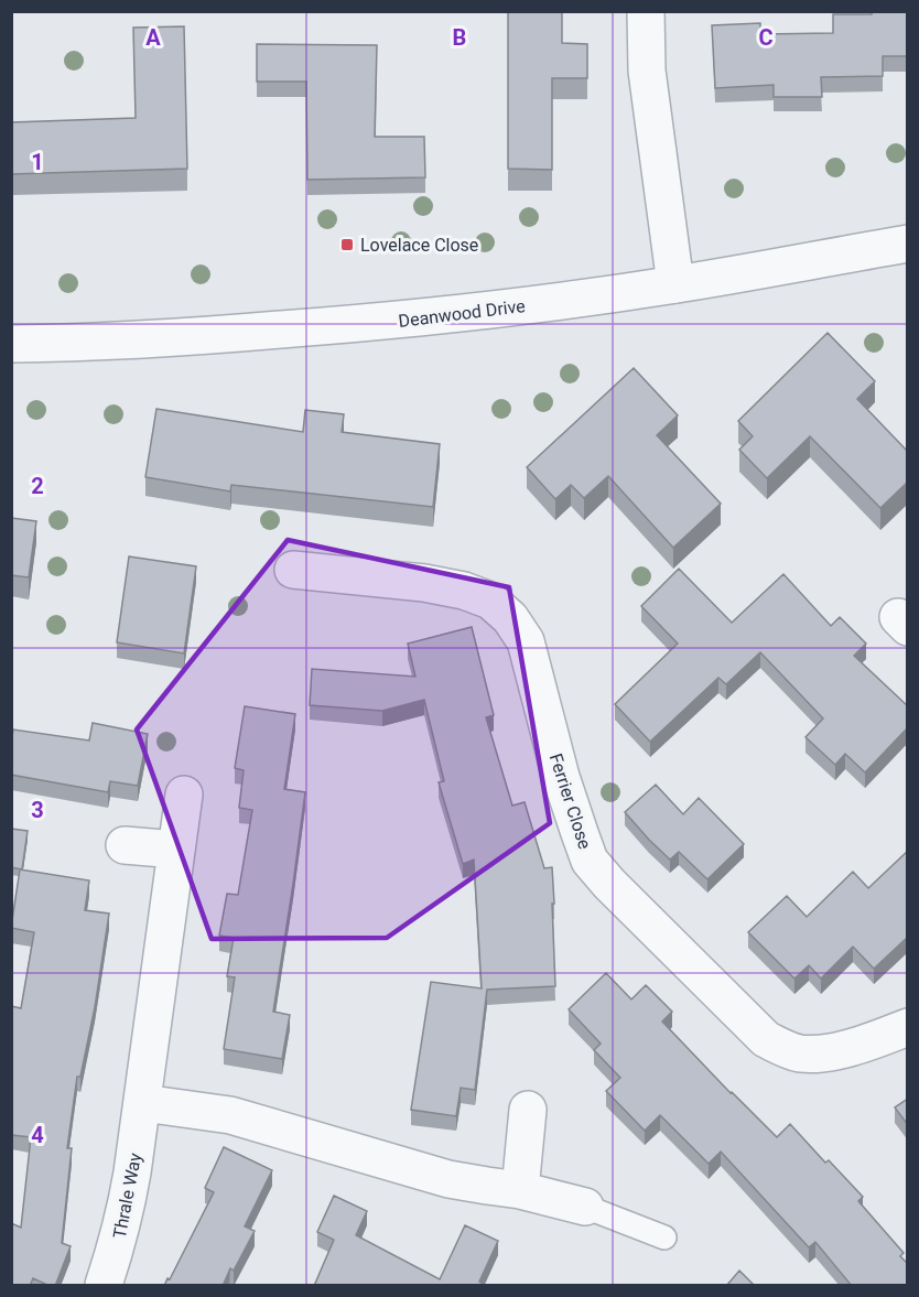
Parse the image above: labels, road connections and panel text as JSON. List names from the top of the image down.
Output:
{
  "streets": {
    "street": ["Deanwood Drive", "Ferrier Close", "Thrale Way"]
  },
  "places": {
    "transit": ["Lovelace Close"]
  },
  "grid": {
    "columns": ["A", "B", "C"],
    "rows": [
      "1",
      "2",
      "3",
      "4"
    ]
  }
}
